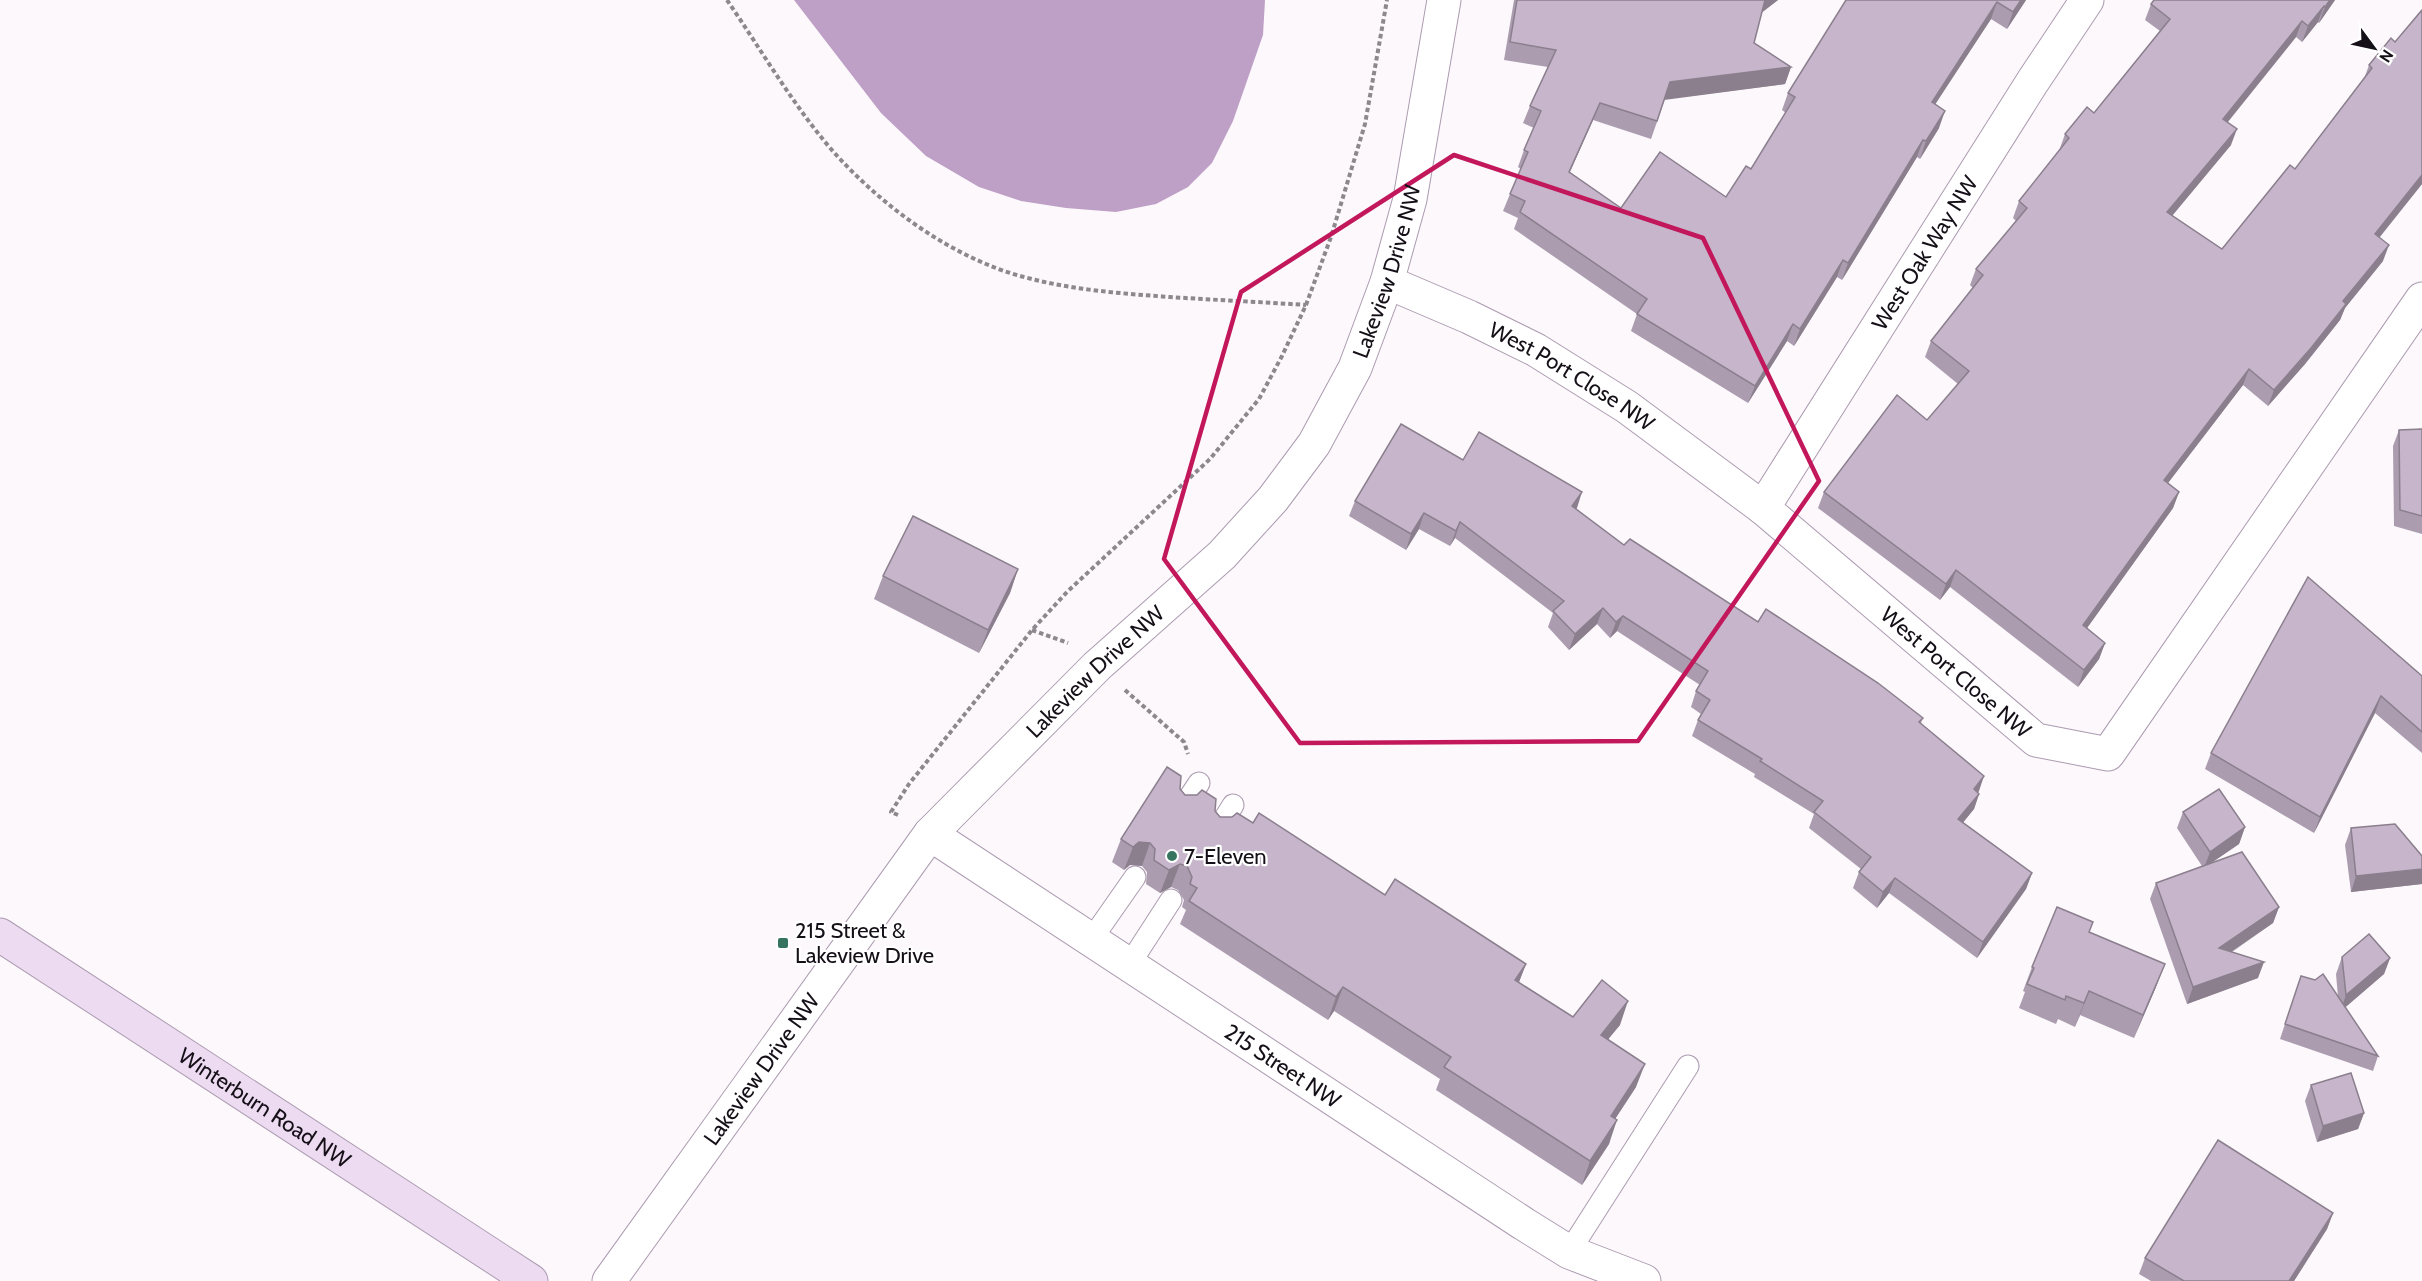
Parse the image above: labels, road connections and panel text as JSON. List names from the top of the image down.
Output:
{
  "streets": {
    "main road": ["Winterburn Road NW"],
    "street": [
      "West Oak Way NW",
      "Lakeview Drive NW",
      "West Port Close NW",
      "215 Street NW"
    ]
  },
  "crossings": [
    ["West Oak Way NW", "West Port Close NW"],
    ["Lakeview Drive NW", "West Port Close NW"],
    ["Lakeview Drive NW", "215 Street NW"]
  ],
  "places": {
    "other": ["7-Eleven"],
    "transit": ["215 Street & Lakeview Drive"]
  },
  "north": "bottom right"
}
